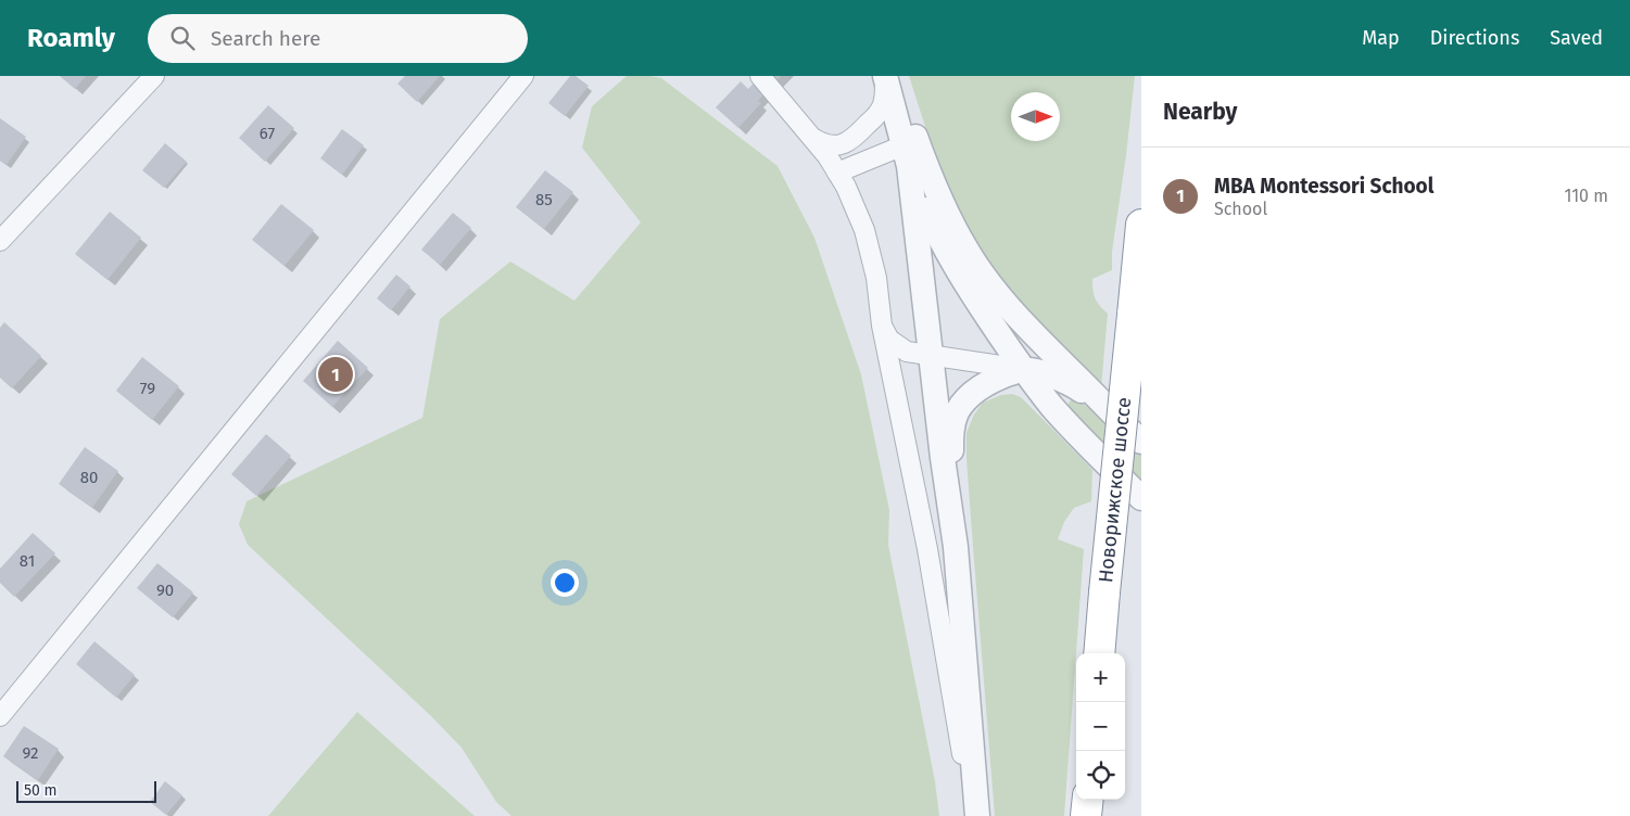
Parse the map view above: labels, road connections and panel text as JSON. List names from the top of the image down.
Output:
{
  "streets": {
    "highway": ["Новорижское шоссе"]
  },
  "house_numbers": [
    "67",
    "85",
    "79",
    "80",
    "81",
    "90",
    "92"
  ],
  "scale_bar": "50 m",
  "north": "right",
  "page": {
    "header": "Roamly",
    "search": "Search here",
    "nav": ["Map", "Directions", "Saved"],
    "heading": "Nearby",
    "list": [
      {
        "mark": "1",
        "name": "MBA Montessori School",
        "note": "School",
        "value": "110 m"
      }
    ],
    "pins": "1",
    "map_buttons": ["+", "−"],
    "scale": "50 m"
  }
}
